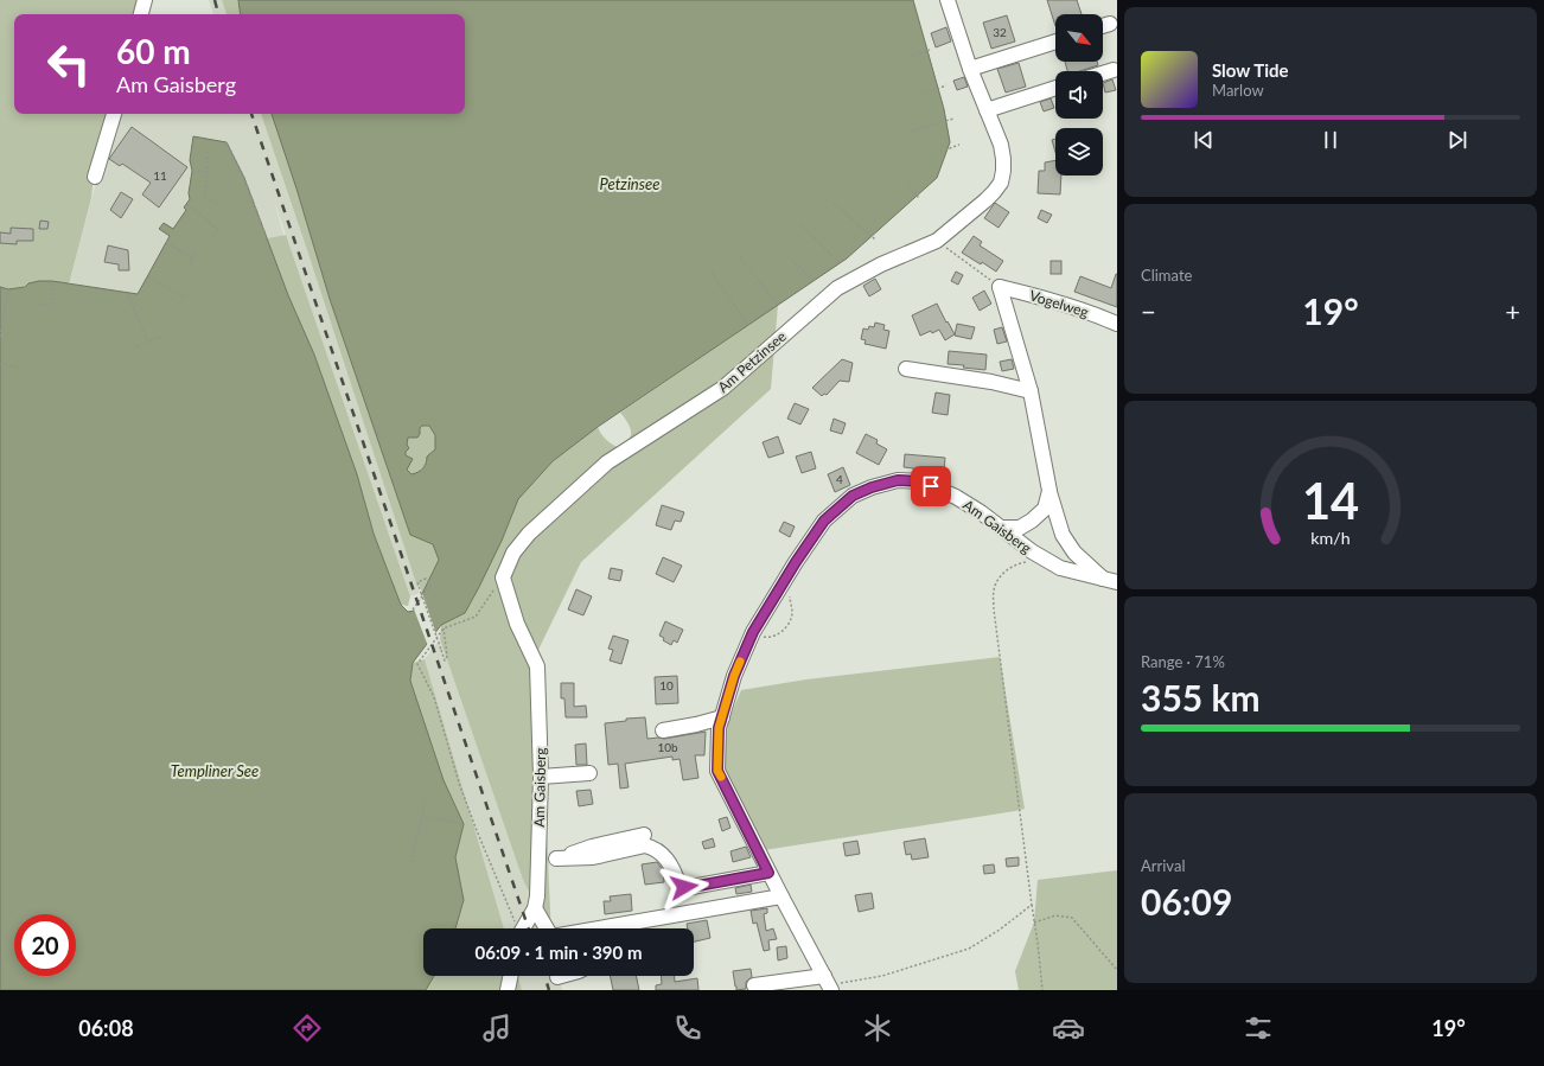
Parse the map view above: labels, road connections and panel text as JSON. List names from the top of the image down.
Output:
{
  "streets": {
    "street": ["Vogelweg", "Am Petzinsee", "Am Gaisberg"]
  },
  "crossings": [
    ["Am Petzinsee", "Am Gaisberg"]
  ],
  "water": ["Petzinsee", "Templiner See"],
  "house_numbers": [
    "32",
    "11",
    "4",
    "10",
    "10b"
  ],
  "north": "bottom right",
  "page": {
    "turn": ["60 m", "Am Gaisberg"],
    "song": ["Slow Tide", "Marlow"],
    "tile": [
      "Climate",
      ["Range · 71%", "355 km"],
      ["Arrival", "06:09"]
    ],
    "heat": ["−", "19°", "+"],
    "limit": "20",
    "trip": "06:09 · 1 min · 390 m",
    "tabs": ["06:08", "19°"],
    "gauge": ["14", "km/h"]
  }
}
